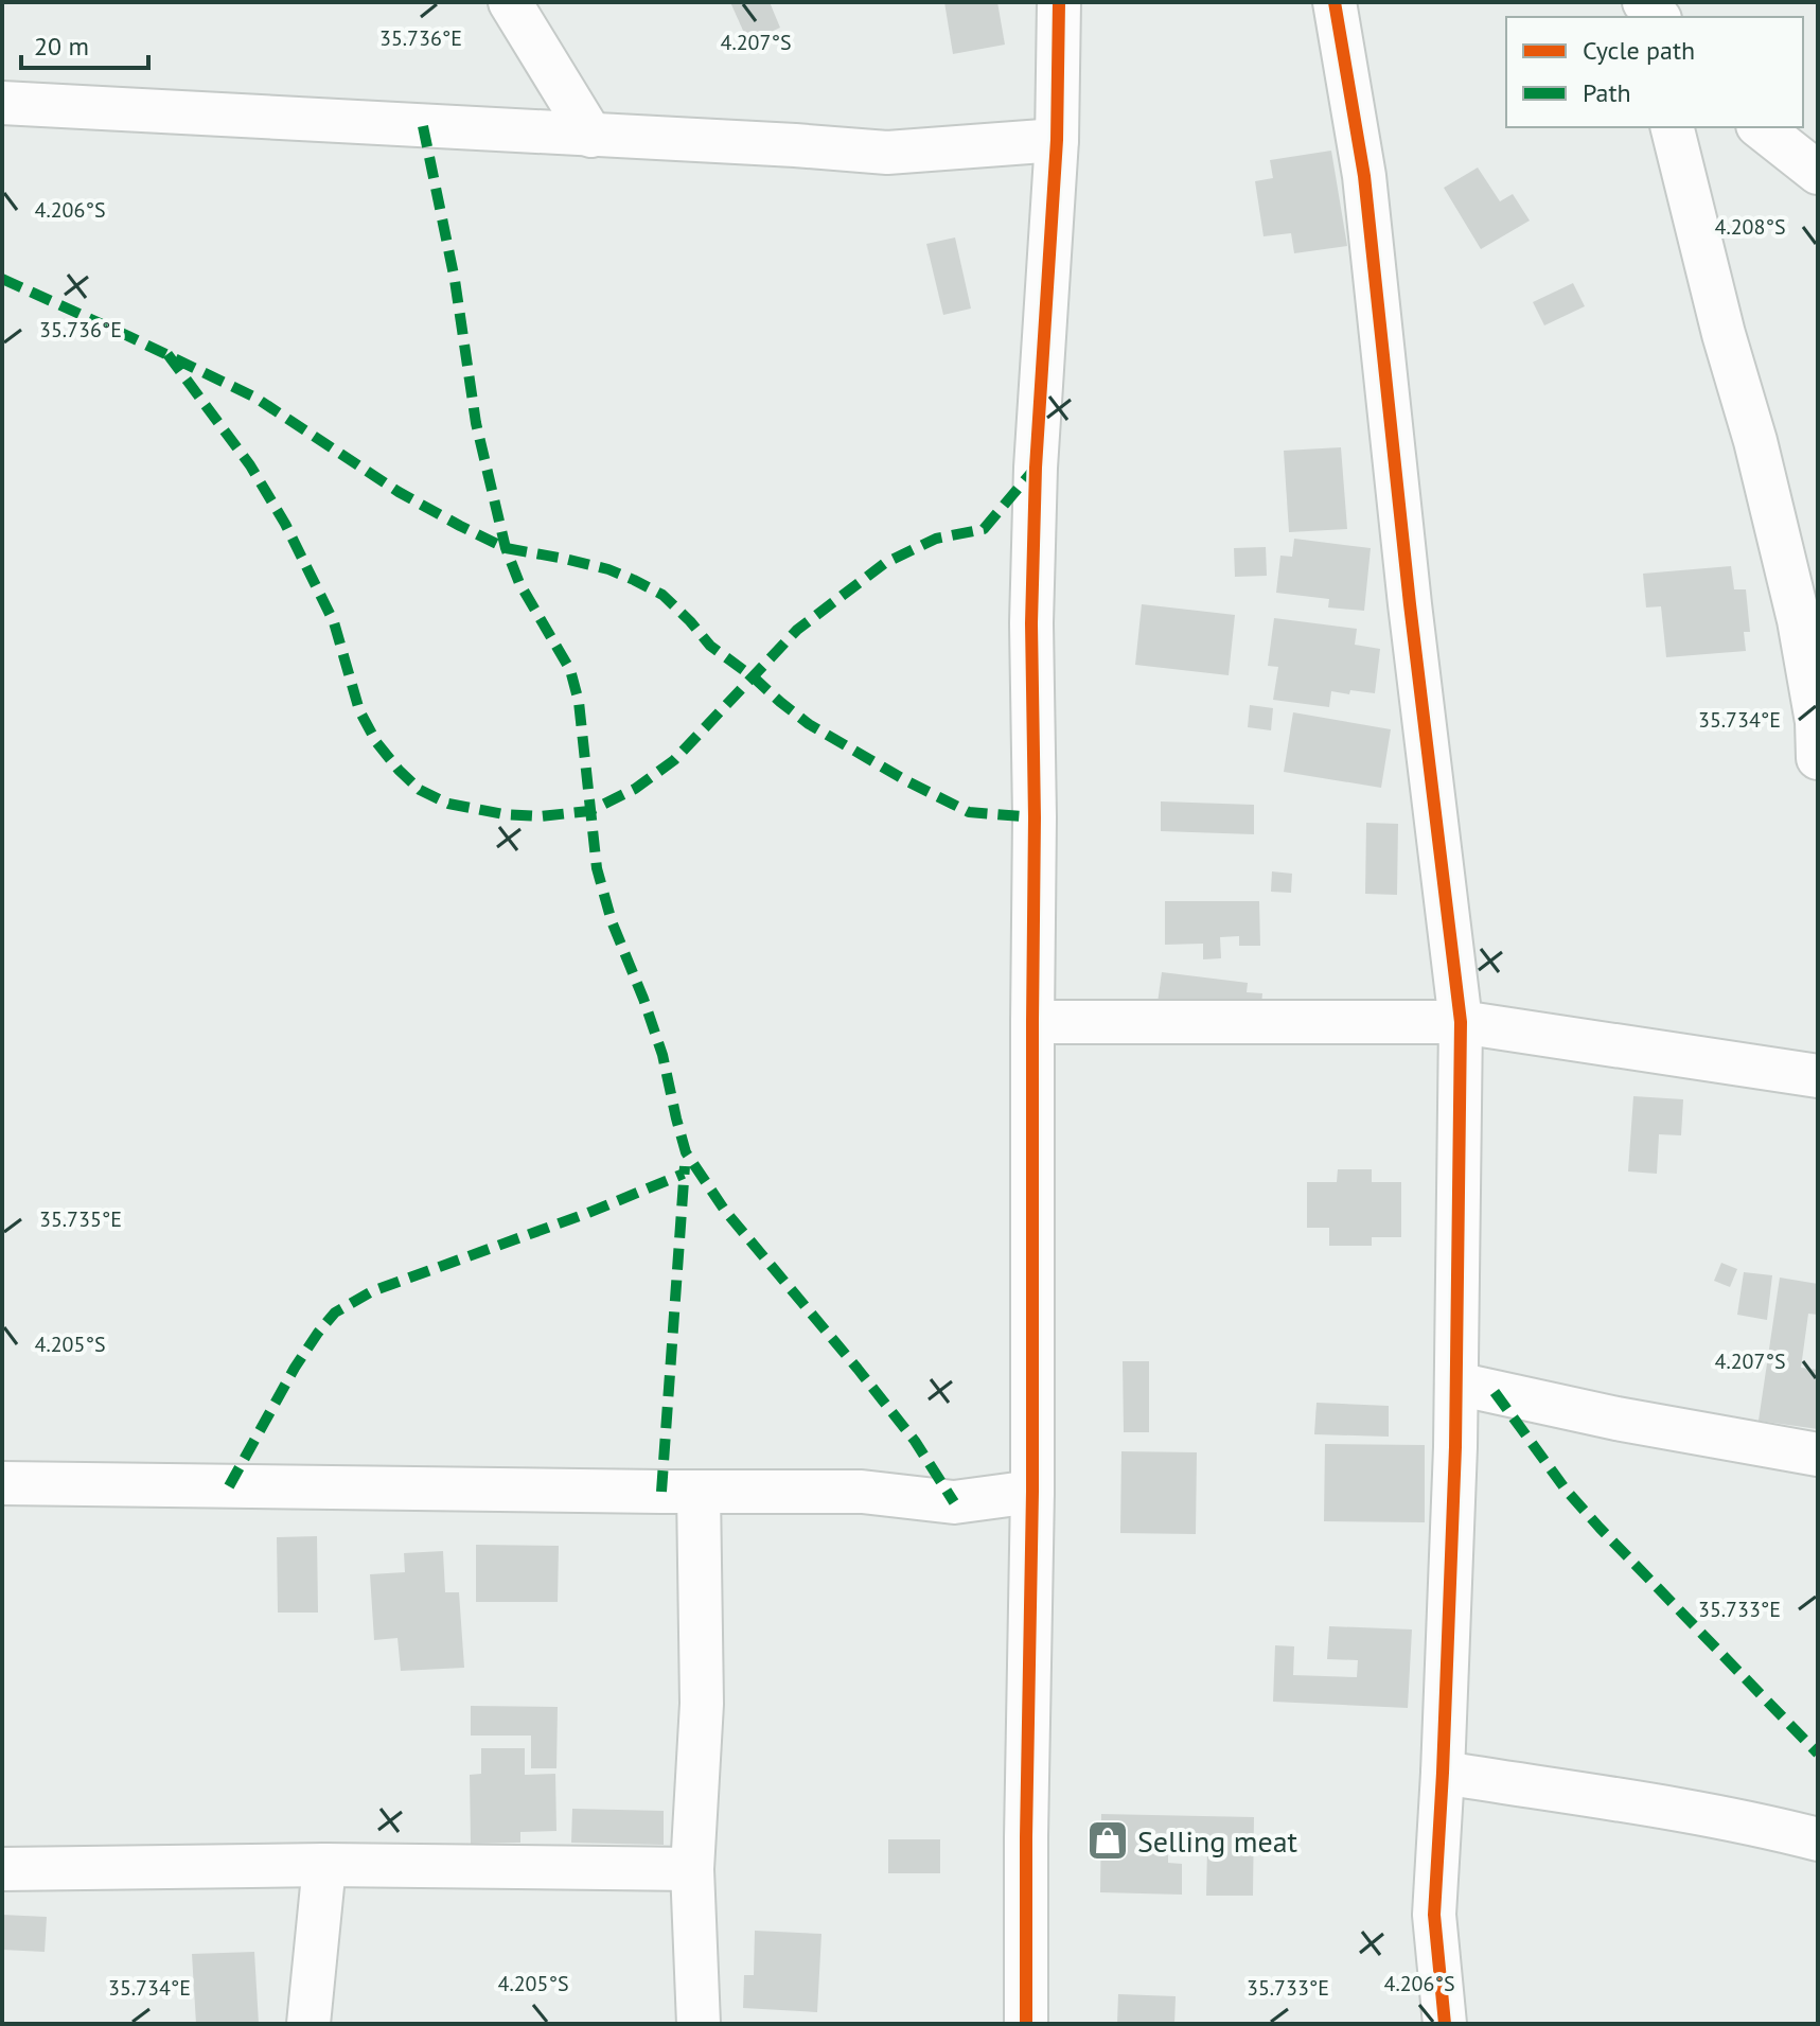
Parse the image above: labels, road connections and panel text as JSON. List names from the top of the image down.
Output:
{
  "places": {
    "shop": ["Selling meat"]
  },
  "legend": ["Cycle path", "Path"],
  "scale_bar": "20 m",
  "coordinates": [
    "35.736°E",
    "4.207°S",
    "4.206°S",
    "4.208°S",
    "35.734°E",
    "35.735°E",
    "4.205°S",
    "35.733°E"
  ]
}
